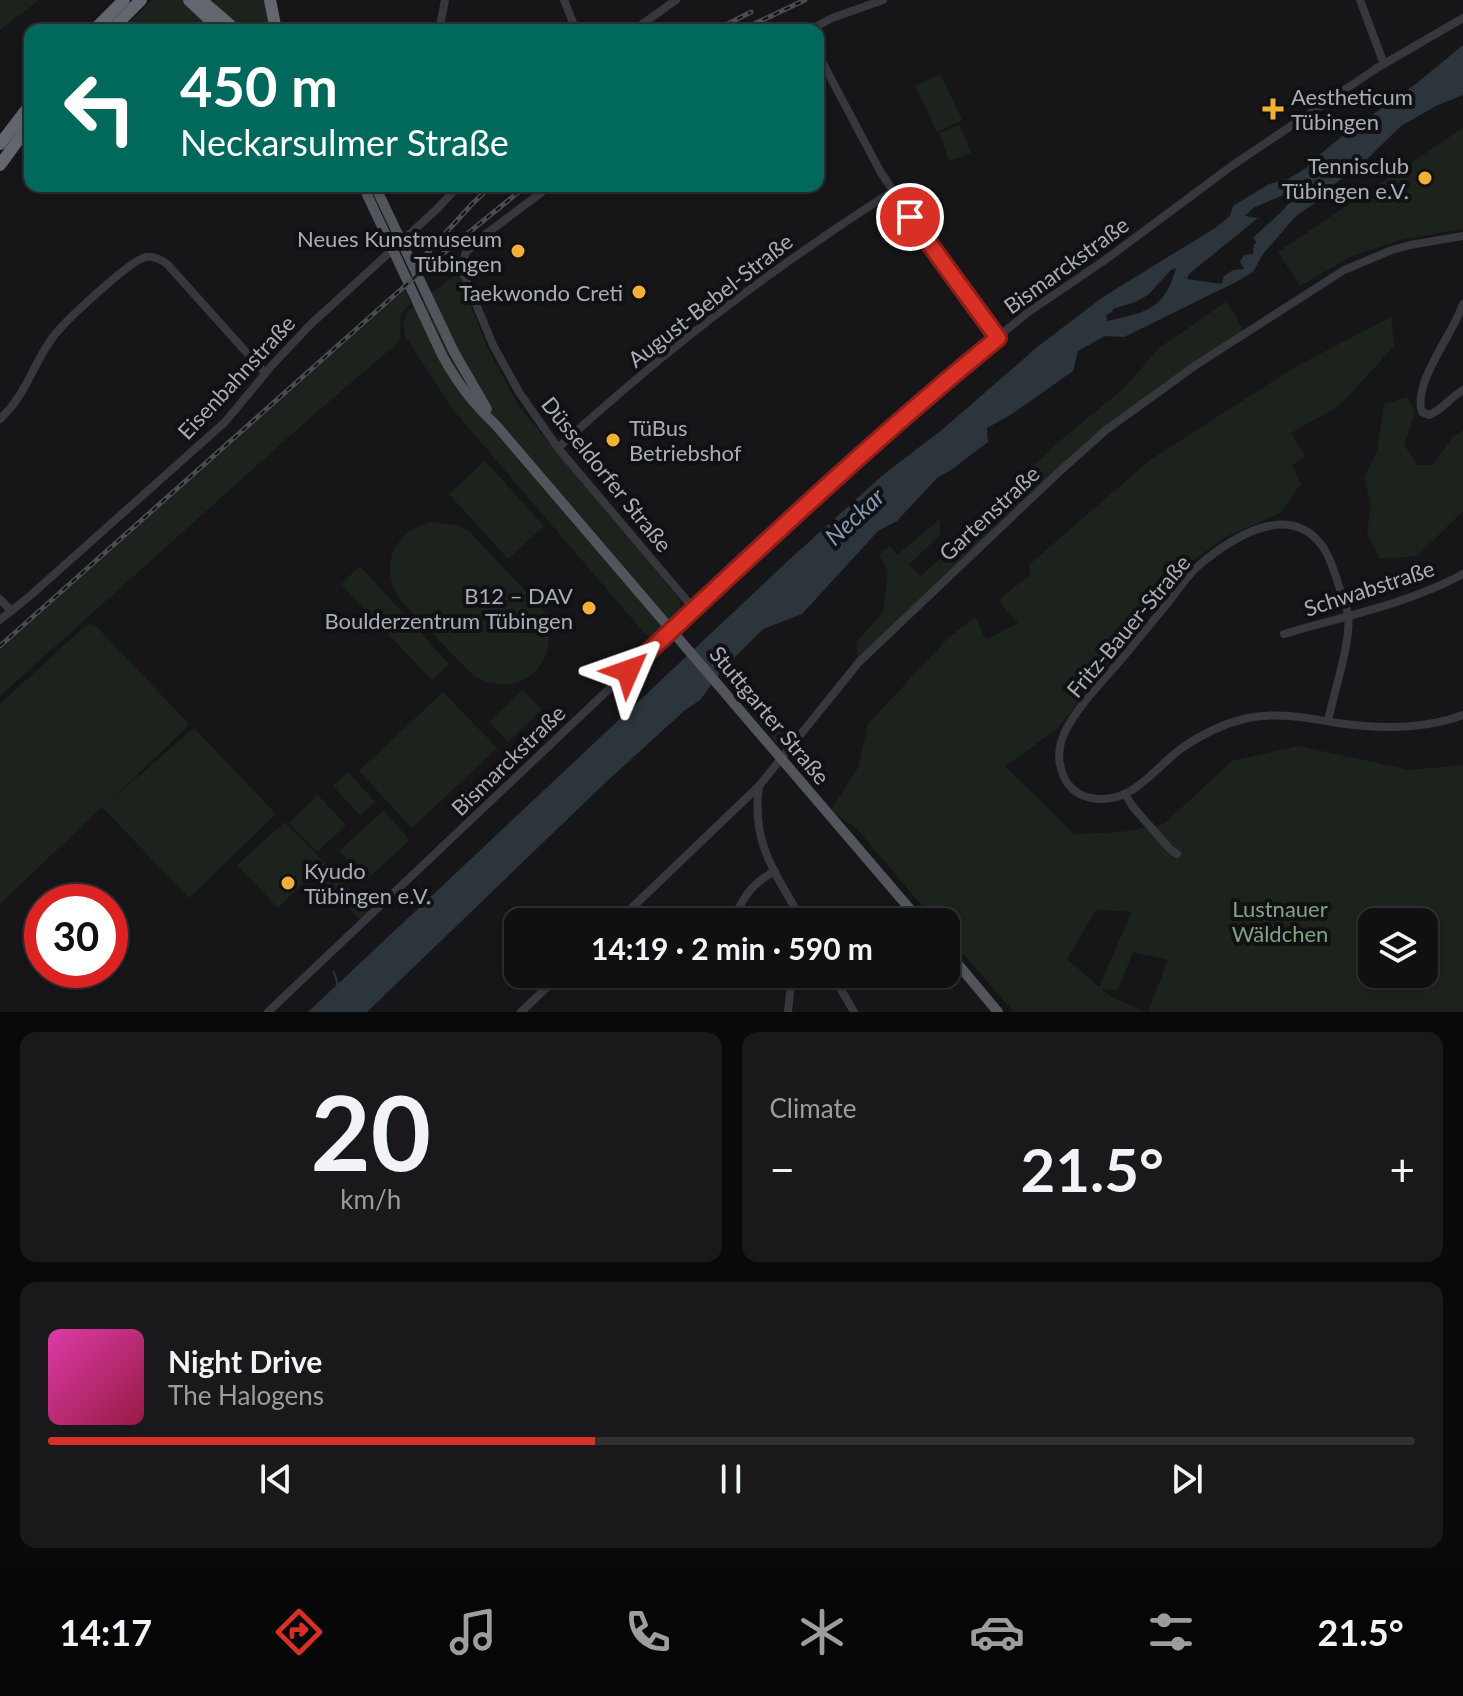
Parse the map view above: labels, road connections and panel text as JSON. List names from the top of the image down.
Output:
{
  "streets": {
    "main road": ["Stuttgarter Straße"],
    "street": [
      "Bismarckstraße",
      "August-Bebel-Straße",
      "Eisenbahnstraße",
      "Düsseldorfer Straße",
      "Gartenstraße",
      "Schwabstraße",
      "Fritz-Bauer-Straße"
    ]
  },
  "crossings": [
    ["Bismarckstraße", "Düsseldorfer Straße"],
    ["August-Bebel-Straße", "Düsseldorfer Straße"],
    ["Schwabstraße", "Fritz-Bauer-Straße"]
  ],
  "water": ["Neckar"],
  "parks": ["Lustnauer Wäldchen"],
  "places": {
    "health": ["Aestheticum Tübingen"],
    "other": [
      "Tennisclub Tübingen e.V.",
      "Neues Kunstmuseum Tübingen",
      "Taekwondo Creti",
      "TüBus Betriebshof",
      "B12 – DAV Boulderzentrum Tübingen",
      "Kyudo Tübingen e.V."
    ]
  },
  "page": {
    "turn": ["450 m", "Neckarsulmer Straße"],
    "limit": "30",
    "trip": "14:19 · 2 min · 590 m",
    "tile": [
      ["20", "km/h"],
      "Climate"
    ],
    "heat": ["−", "21.5°", "+"],
    "song": ["Night Drive", "The Halogens"],
    "tabs": ["14:17", "21.5°"]
  }
}
